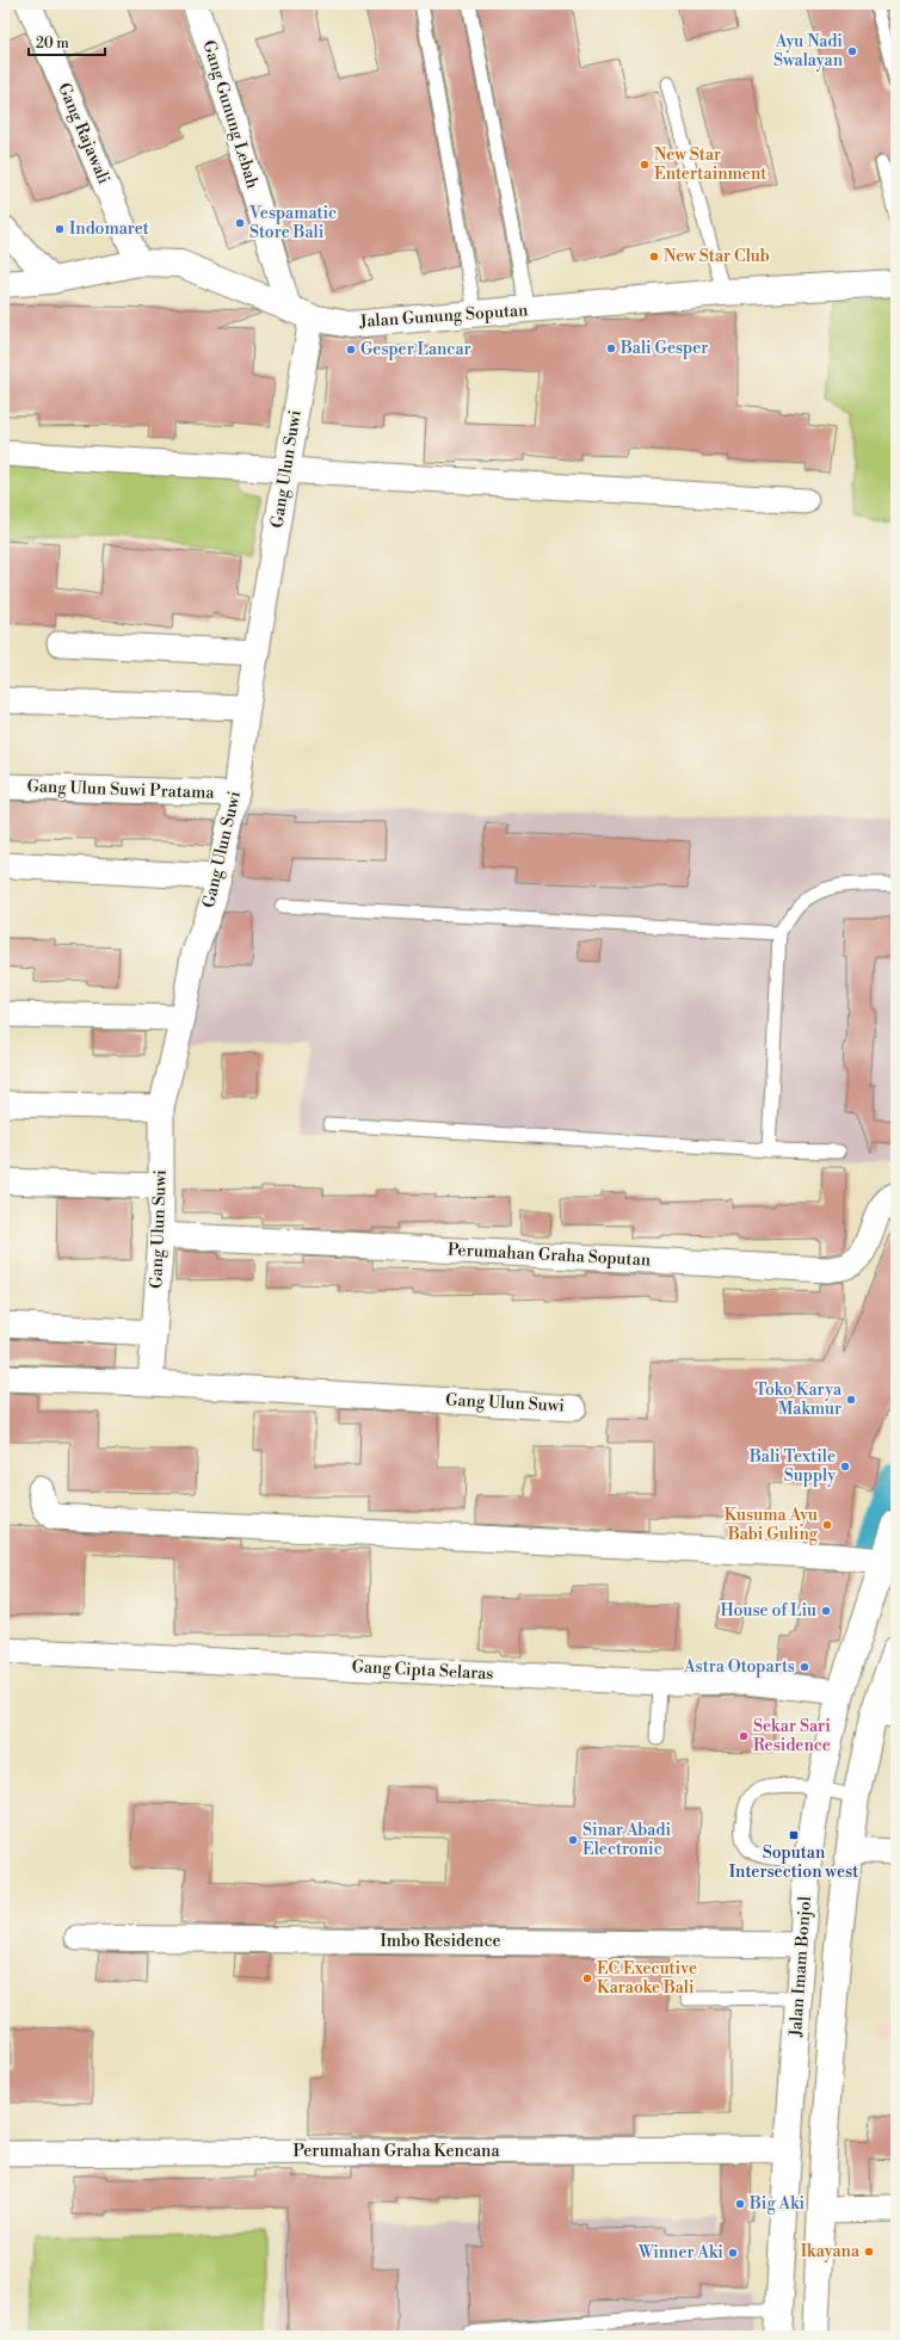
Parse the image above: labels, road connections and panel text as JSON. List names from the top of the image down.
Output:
{
  "streets": {
    "main road": ["Jalan Gunung Soputan", "Jalan Imam Bonjol"],
    "street": [
      "Gang Gunung Lebah",
      "Gang Rajawali",
      "Gang Ulun Suwi",
      "Gang Ulun Suwi Pratama",
      "Perumahan Graha Soputan",
      "Gang Cipta Selaras",
      "Imbo Residence",
      "Perumahan Graha Kencana"
    ]
  },
  "crossings": [
    ["Gang Gunung Lebah", "Jalan Gunung Soputan"],
    ["Gang Gunung Lebah", "Gang Ulun Suwi"],
    ["Gang Rajawali", "Jalan Gunung Soputan"],
    ["Jalan Gunung Soputan", "Gang Ulun Suwi"],
    ["Gang Ulun Suwi", "Gang Ulun Suwi Pratama"],
    ["Gang Ulun Suwi", "Perumahan Graha Soputan"],
    ["Gang Cipta Selaras", "Jalan Imam Bonjol"],
    ["Imbo Residence", "Jalan Imam Bonjol"],
    ["Jalan Imam Bonjol", "Perumahan Graha Kencana"]
  ],
  "places": {
    "other": [
      "Ayu Nadi Swalayan",
      "New Star Entertainment",
      "Vespamatic Store Bali",
      "Indomaret",
      "New Star Club",
      "Bali Gesper",
      "Gesper Lancar",
      "Toko Karya Makmur",
      "Bali Textile Supply",
      "Kusuma Ayu Babi Guling",
      "House of Liu",
      "Astra Otoparts",
      "Sekar Sari Residence",
      "Sinar Abadi Electronic",
      "EC Executive Karaoke Bali",
      "Big Aki",
      "Ikayana",
      "Winner Aki"
    ],
    "transit": ["Soputan Intersection west"]
  },
  "scale_bar": "20 m"
}
